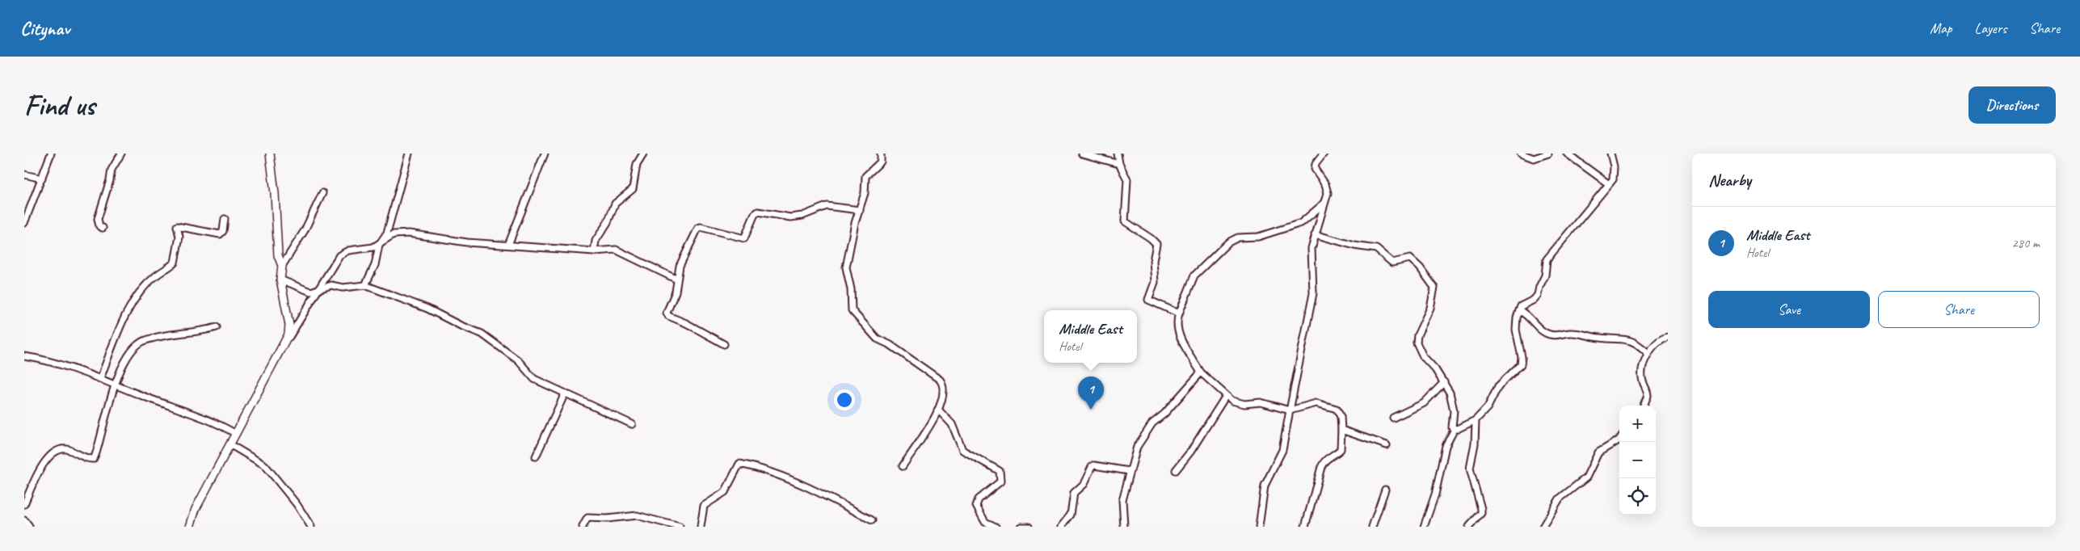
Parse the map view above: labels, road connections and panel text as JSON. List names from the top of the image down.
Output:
{
  "page": {
    "header": "Citynav",
    "nav": ["Map", "Layers", "Share"],
    "buttons": [
      "Directions",
      ["Save", "Share"]
    ],
    "title": "Find us",
    "heading": "Nearby",
    "list": [
      {
        "mark": "1",
        "name": "Middle East",
        "note": "Hotel",
        "value": "280 m"
      }
    ],
    "popup": ["Middle East", "Hotel"],
    "pins": "1",
    "map_buttons": ["+", "−"]
  }
}
